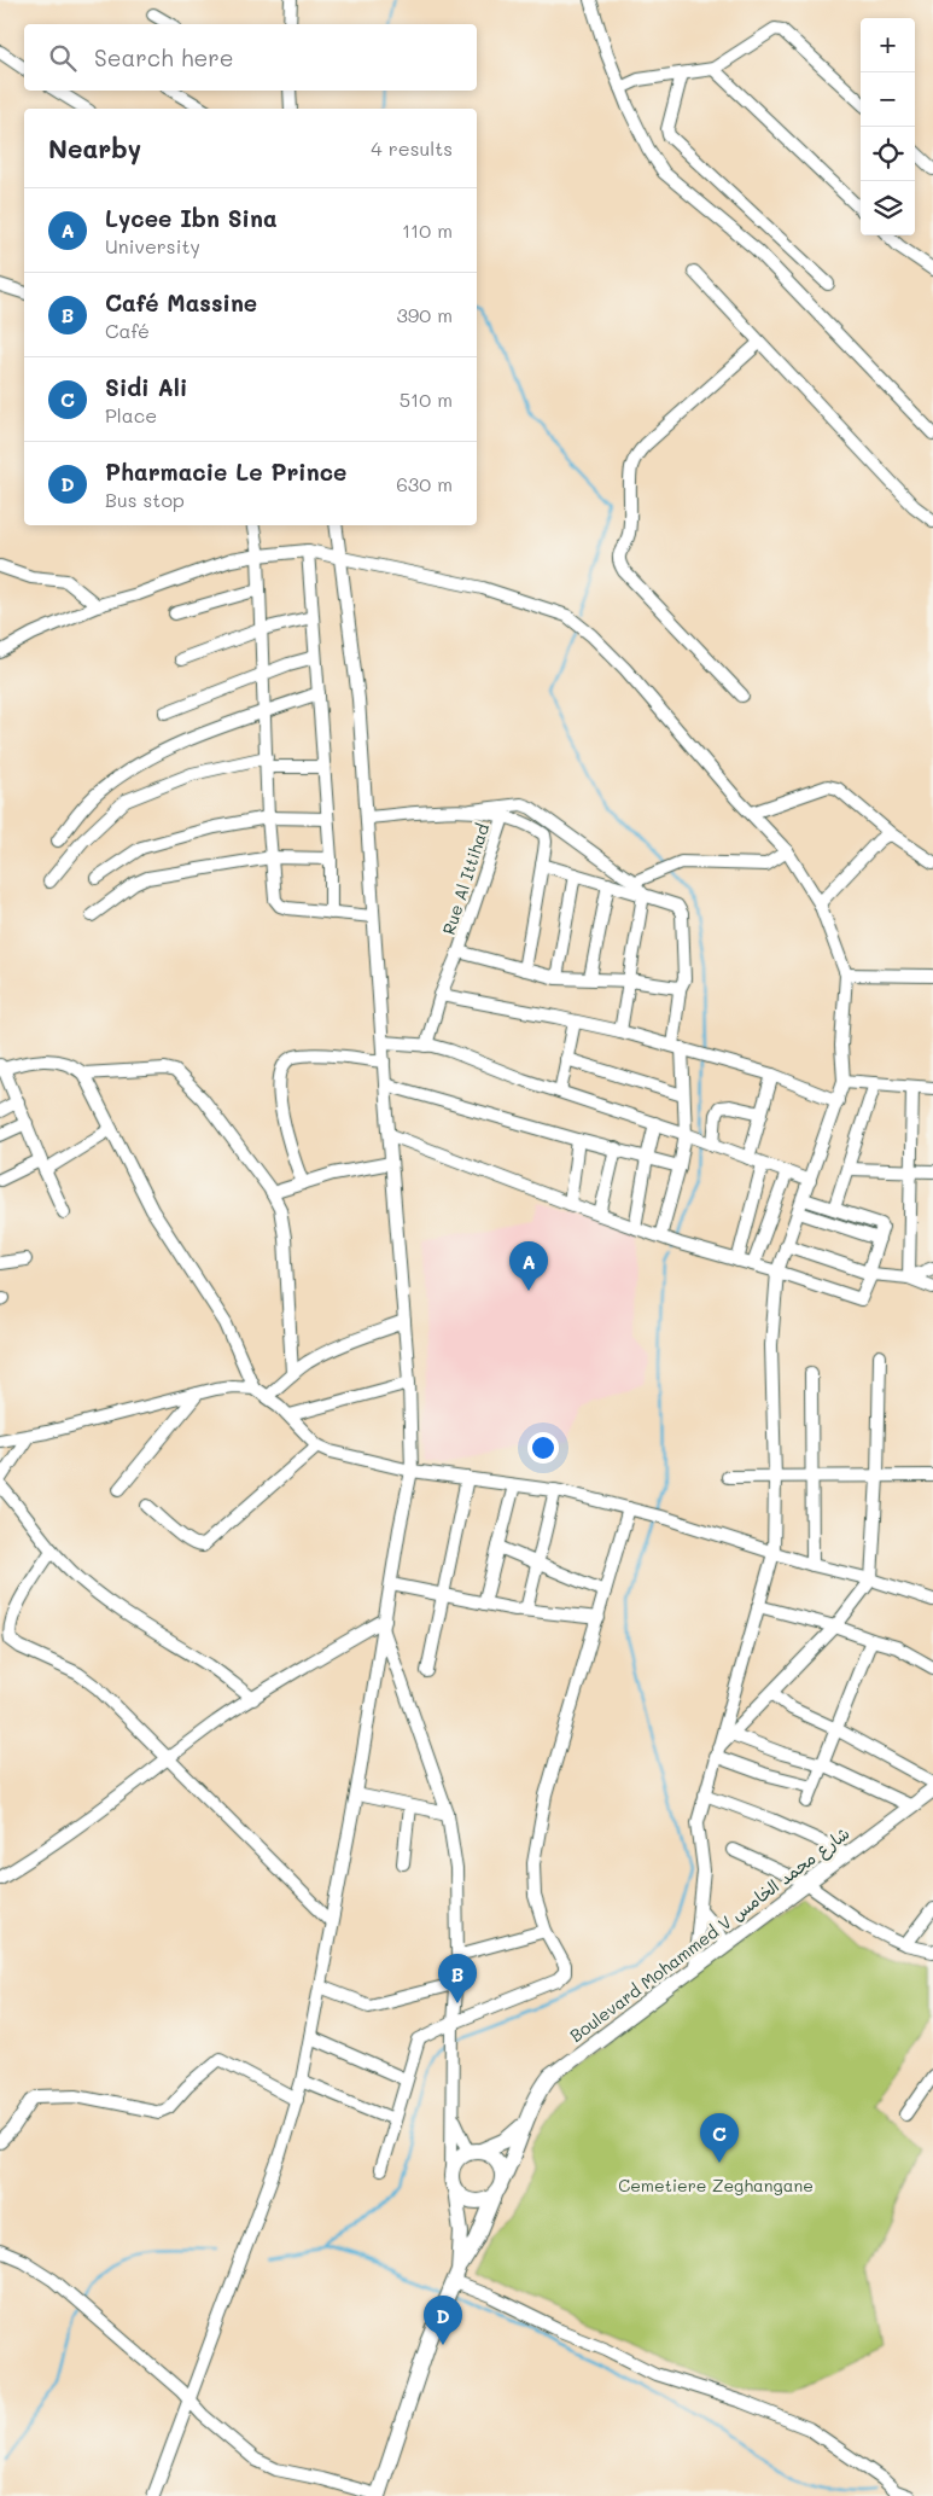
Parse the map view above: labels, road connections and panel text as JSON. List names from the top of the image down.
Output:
{
  "streets": {
    "main road": ["Boulevard Mohammed V شارع محمد الخامس"],
    "street": ["Rue Al Ittihad"]
  },
  "parks": ["Cemetiere Zeghangane"],
  "page": {
    "map_buttons": ["+", "−"],
    "search": "Search here",
    "heading": ["Nearby", "4 results"],
    "list": [
      {
        "mark": "A",
        "name": "Lycee Ibn Sina",
        "note": "University",
        "value": "110 m"
      },
      {
        "mark": "B",
        "name": "Café Massine",
        "note": "Café",
        "value": "390 m"
      },
      {
        "mark": "C",
        "name": "Sidi Ali",
        "note": "Place",
        "value": "510 m"
      },
      {
        "mark": "D",
        "name": "Pharmacie Le Prince",
        "note": "Bus stop",
        "value": "630 m"
      }
    ],
    "pins": [
      "A",
      "B",
      "C",
      "D"
    ]
  }
}
